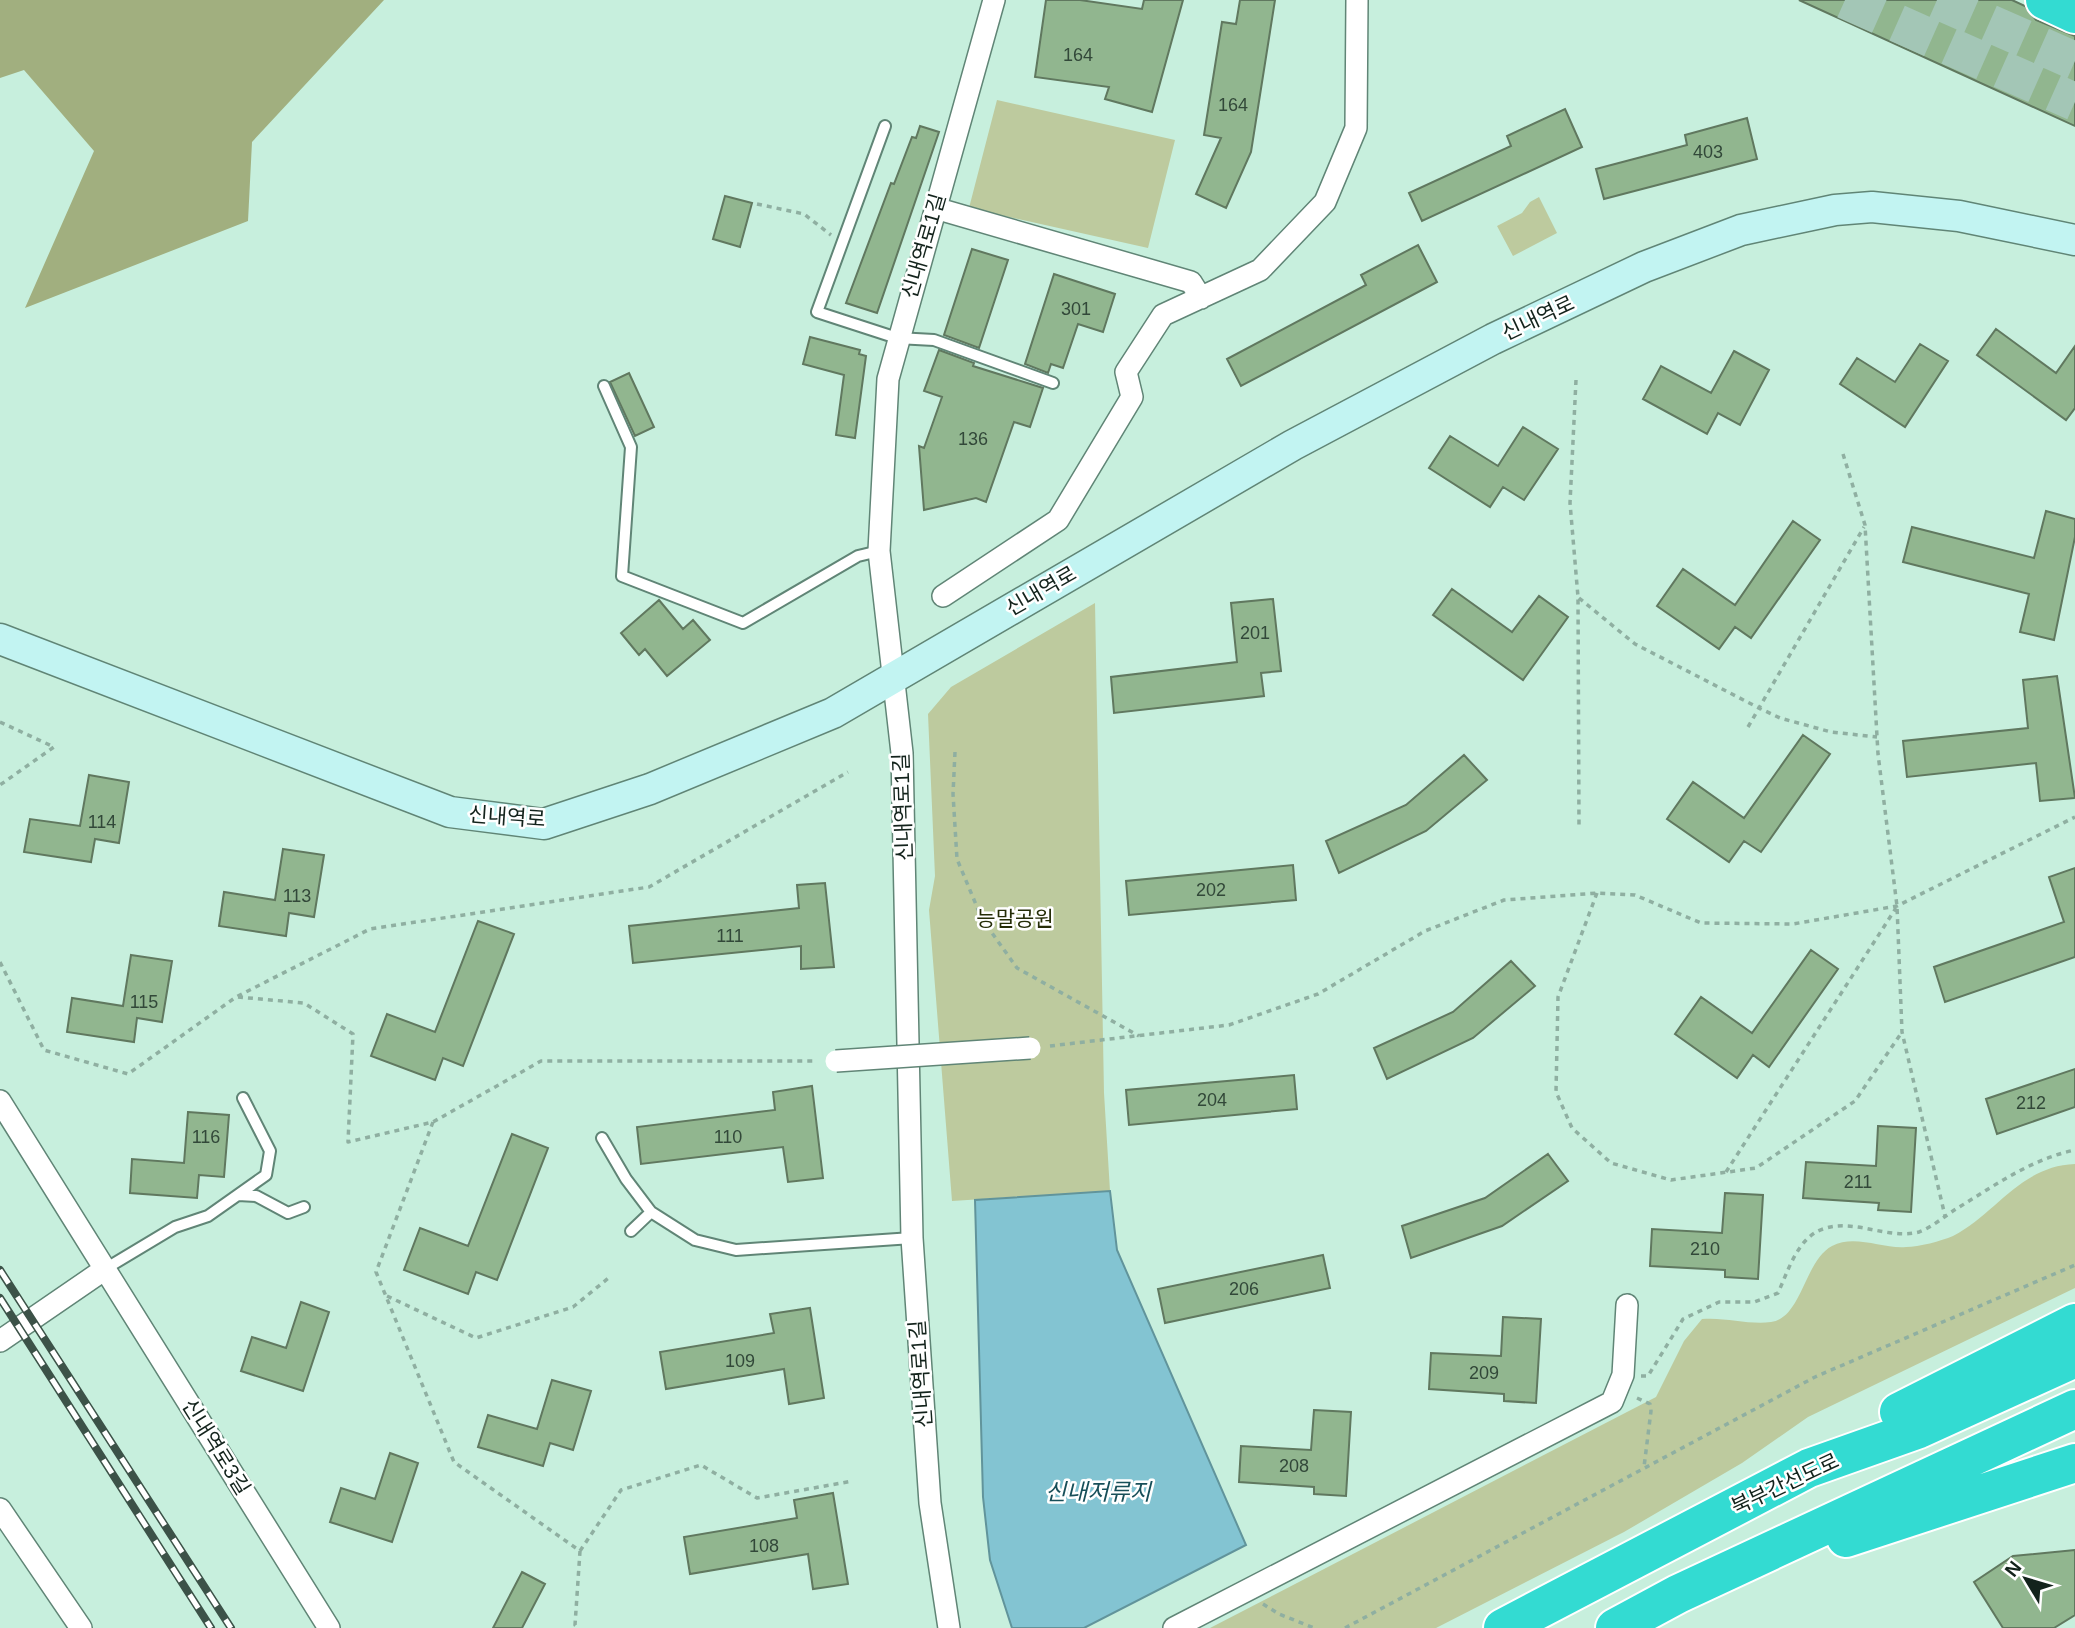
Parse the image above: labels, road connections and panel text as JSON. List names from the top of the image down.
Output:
{
  "streets": {
    "highway": ["북부간선도로"],
    "street": ["신내역로1길", "신내역로", "신내역로3길"]
  },
  "crossings": [
    ["신내역로1길", "신내역로"]
  ],
  "water": ["신내저류지"],
  "parks": ["능말공원"],
  "house_numbers": [
    "164",
    "164",
    "403",
    "301",
    "136",
    "201",
    "114",
    "202",
    "113",
    "111",
    "115",
    "204",
    "212",
    "116",
    "110",
    "211",
    "210",
    "206",
    "109",
    "209",
    "208",
    "108"
  ],
  "north": "top left"
}
